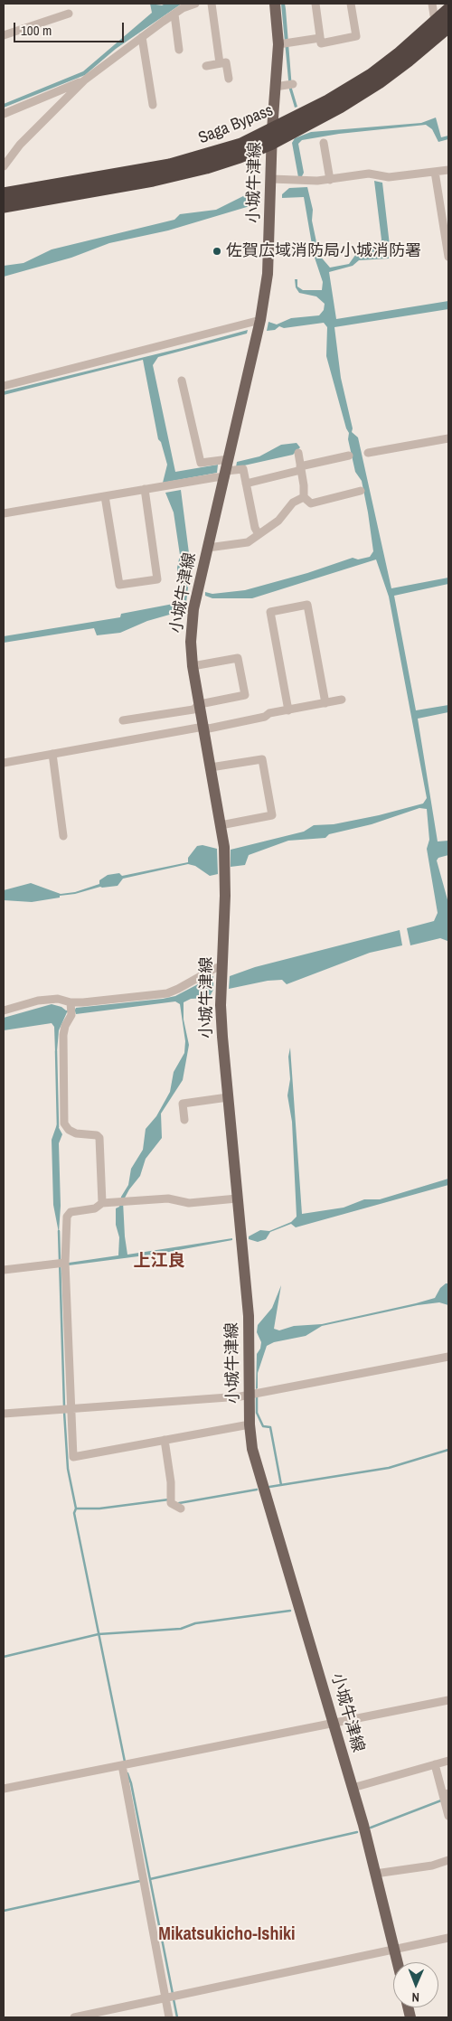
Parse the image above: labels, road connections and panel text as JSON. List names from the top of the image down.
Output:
{
  "streets": {
    "highway": ["Saga Bypass"],
    "main road": ["小城牛津線"]
  },
  "crossings": [
    ["Saga Bypass", "小城牛津線"]
  ],
  "districts": ["上江良", "Mikatsukicho-Ishiki"],
  "places": ["佐賀広域消防局小城消防署"],
  "scale_bar": "100 m",
  "north": "bottom"
}
